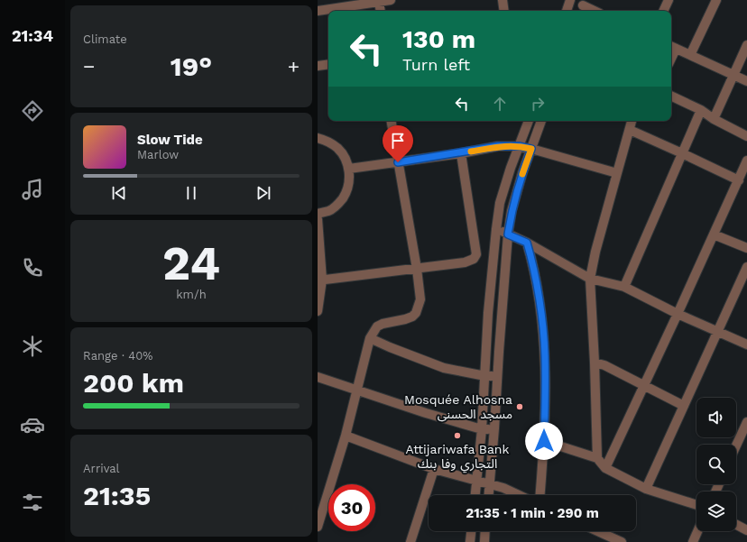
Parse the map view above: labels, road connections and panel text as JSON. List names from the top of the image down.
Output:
{
  "places": ["Mosquée Alhosna مسجد الحسنى", "Attijariwafa Bank التجاري وفا بنك"],
  "page": {
    "tabs": "21:34",
    "tile": [
      "Climate",
      ["24", "km/h"],
      ["Range · 40%", "200 km"],
      ["Arrival", "21:35"]
    ],
    "turn": ["130 m", "Turn left"],
    "heat": ["−", "19°", "+"],
    "song": ["Slow Tide", "Marlow"],
    "limit": "30",
    "trip": "21:35 · 1 min · 290 m"
  }
}
